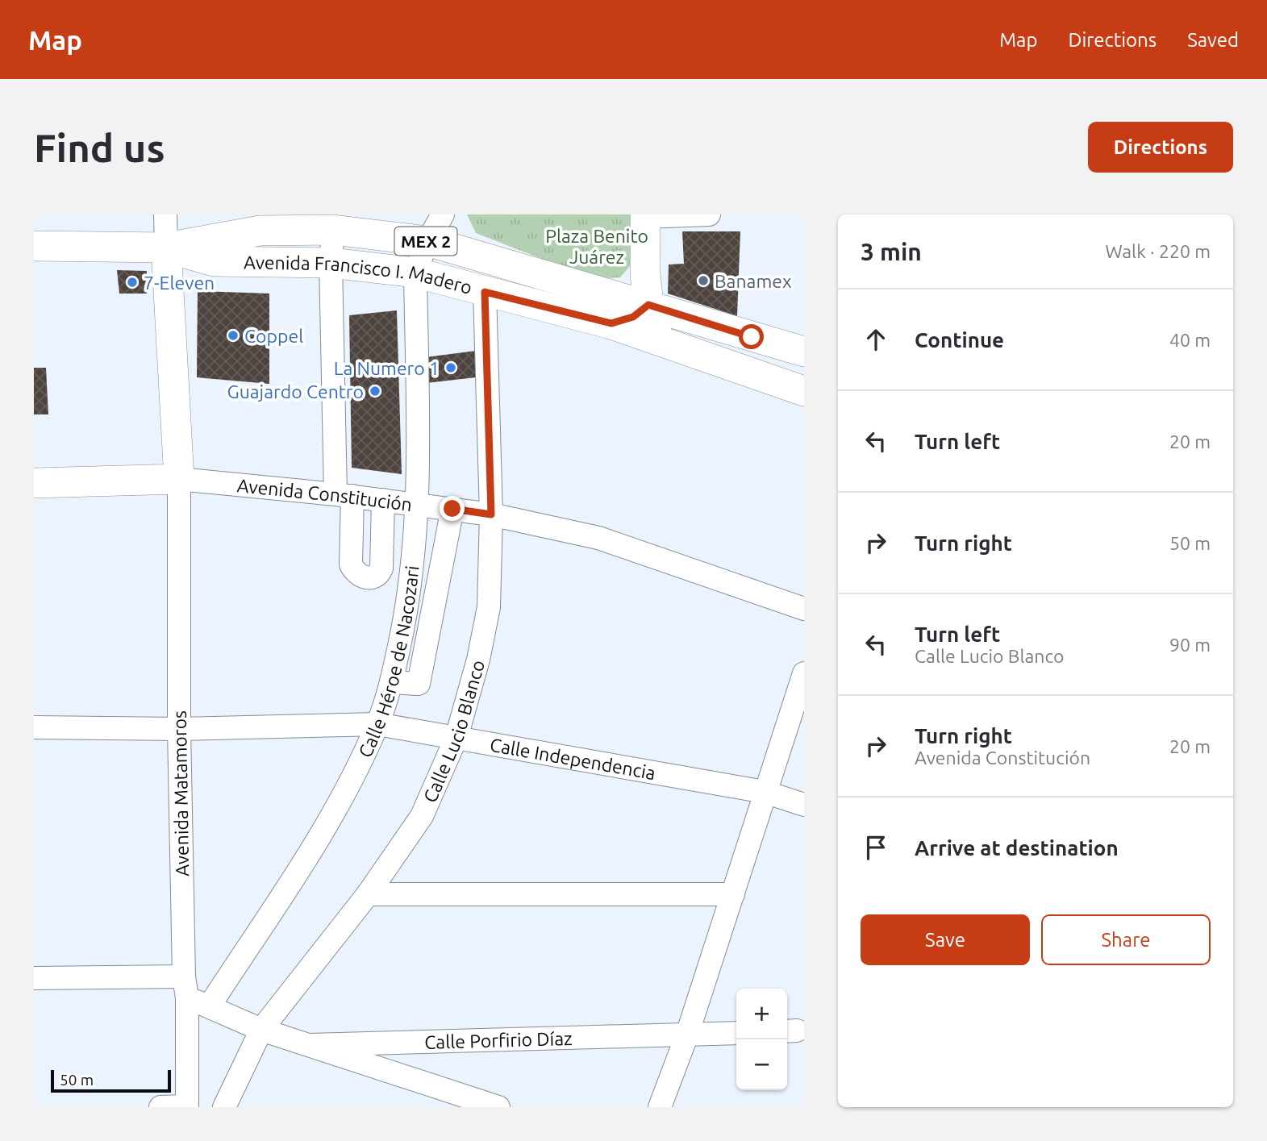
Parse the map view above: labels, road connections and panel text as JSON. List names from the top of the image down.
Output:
{
  "streets": {
    "main road": ["MEX 2", "Avenida Francisco I. Madero", "Avenida Constitución"],
    "street": [
      "Calle Héroe de Nacozari",
      "Calle Lucio Blanco",
      "Calle Independencia",
      "Avenida Matamoros",
      "Calle Porfirio Díaz"
    ]
  },
  "crossings": [
    ["Avenida Francisco I. Madero", "Calle Héroe de Nacozari"],
    ["Avenida Francisco I. Madero", "Calle Lucio Blanco"],
    ["Avenida Constitución", "Calle Héroe de Nacozari"],
    ["Avenida Constitución", "Calle Lucio Blanco"],
    ["Avenida Constitución", "Avenida Matamoros"],
    ["Calle Héroe de Nacozari", "Calle Independencia"],
    ["Calle Lucio Blanco", "Calle Independencia"],
    ["Calle Independencia", "Avenida Matamoros"]
  ],
  "parks": ["Plaza Benito Juárez"],
  "places": [
    "Banamex",
    "7-Eleven",
    "Coppel",
    "La Numero 1",
    "Guajardo Centro"
  ],
  "scale_bar": "50 m",
  "page": {
    "header": "Map",
    "nav": ["Map", "Directions", "Saved"],
    "buttons": [
      "Directions",
      ["Save", "Share"]
    ],
    "title": "Find us",
    "heading": ["3 min", "Walk · 220 m"],
    "list": [
      ["Continue", "40 m"],
      ["Turn left", "20 m"],
      ["Turn right", "50 m"],
      ["Turn left", "Calle Lucio Blanco", "90 m"],
      ["Turn right", "Avenida Constitución", "20 m"],
      "Arrive at destination"
    ],
    "map_buttons": ["+", "−"],
    "scale": "50 m"
  }
}
